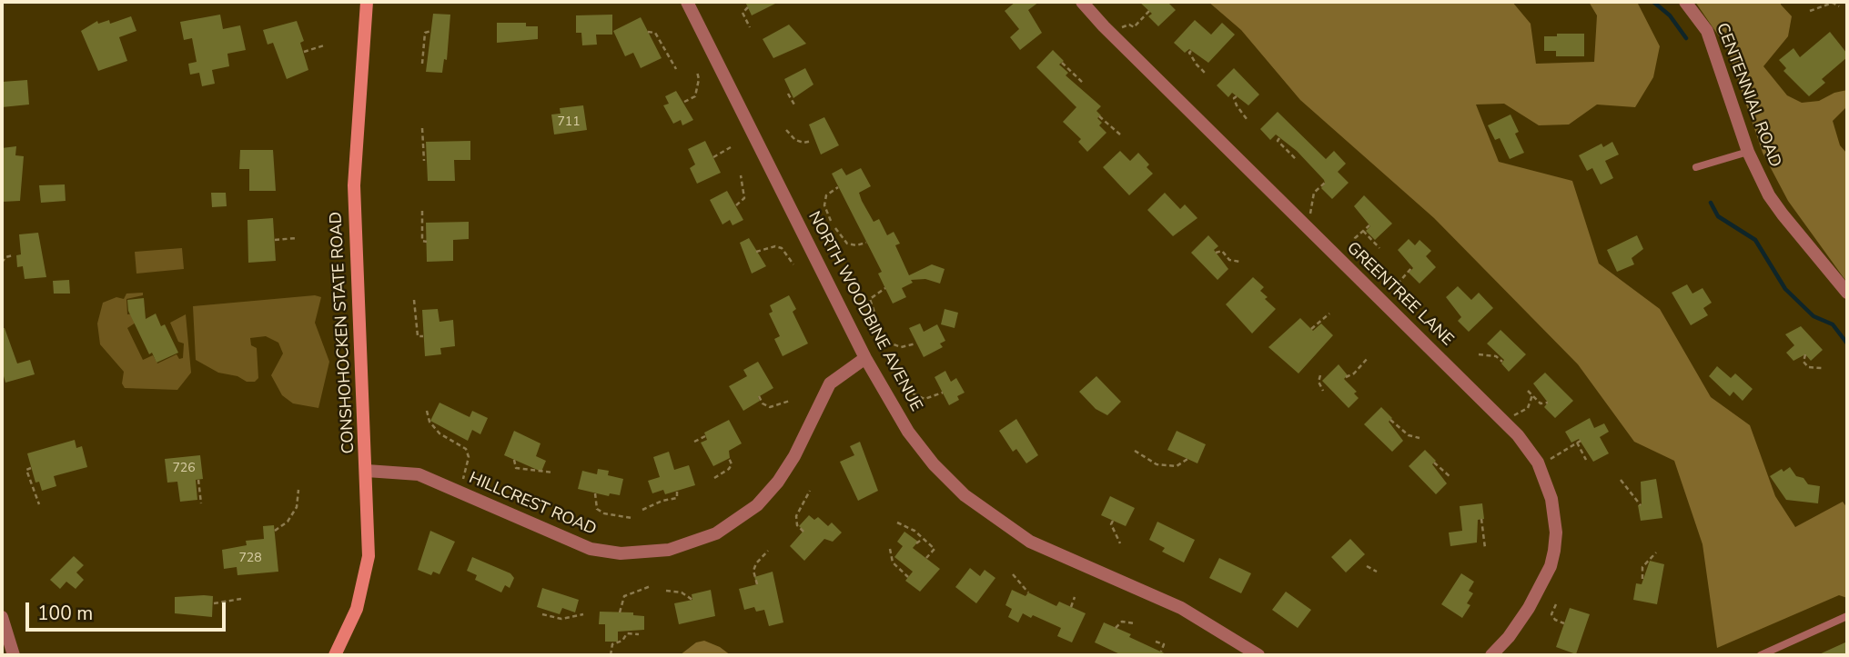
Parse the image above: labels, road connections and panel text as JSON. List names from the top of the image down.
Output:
{
  "streets": {
    "main road": ["CONSHOHOCKEN STATE ROAD"],
    "street": [
      "CENTENNIAL ROAD",
      "GREENTREE LANE",
      "NORTH WOODBINE AVENUE",
      "HILLCREST ROAD"
    ]
  },
  "crossings": [
    ["NORTH WOODBINE AVENUE", "HILLCREST ROAD"],
    ["CONSHOHOCKEN STATE ROAD", "HILLCREST ROAD"]
  ],
  "house_numbers": ["711", "726", "728"],
  "scale_bar": "100 m"
}
